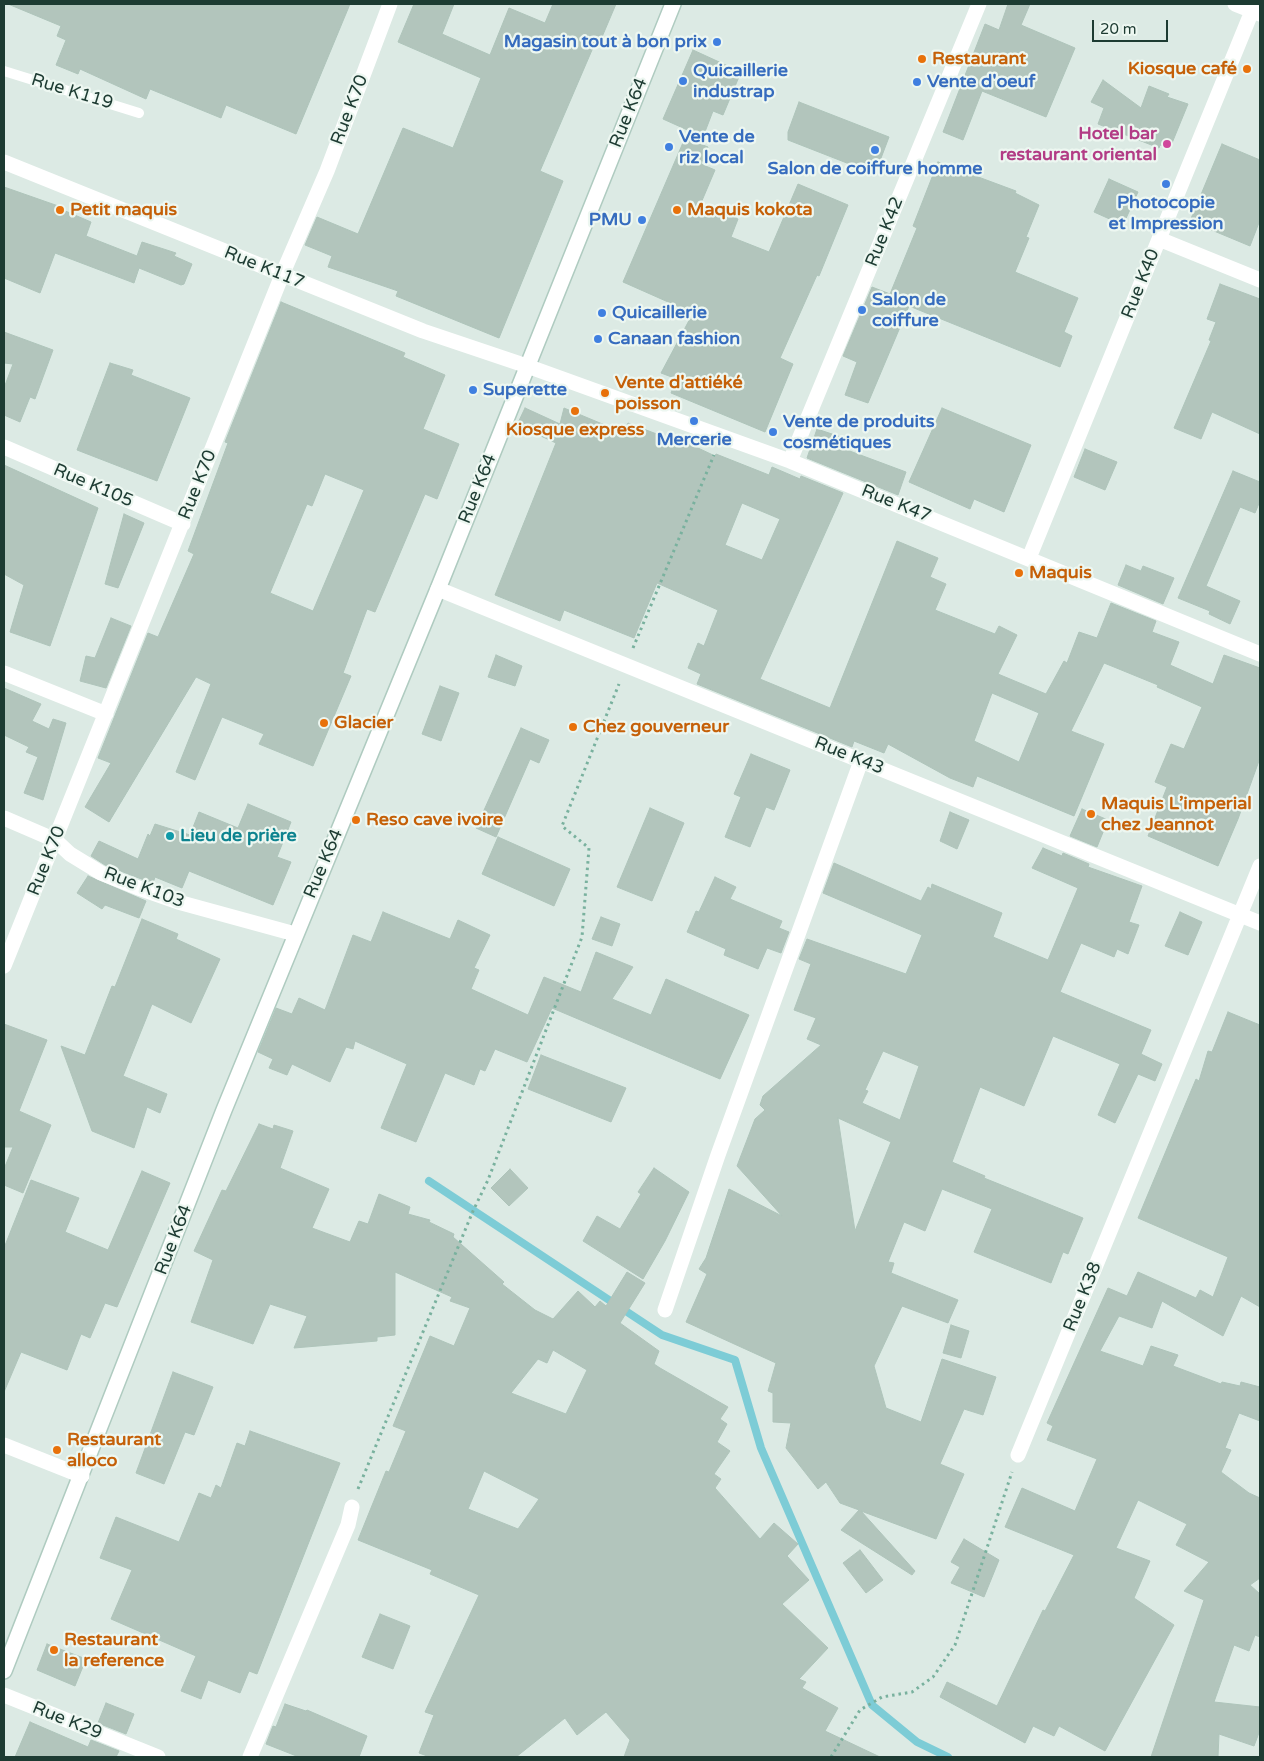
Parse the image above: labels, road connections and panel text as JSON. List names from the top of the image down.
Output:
{
  "streets": {
    "street": [
      "Rue K70",
      "Rue K64",
      "Rue K42",
      "Rue K117",
      "Rue K40",
      "Rue K105",
      "Rue K47",
      "Rue K43",
      "Rue K103",
      "Rue K38",
      "Rue K29"
    ],
    "lane": ["Rue K119"]
  },
  "crossings": [
    ["Rue K70", "Rue K117"],
    ["Rue K70", "Rue K105"],
    ["Rue K70", "Rue K103"],
    ["Rue K64", "Rue K117"],
    ["Rue K64", "Rue K47"],
    ["Rue K64", "Rue K43"],
    ["Rue K64", "Rue K103"],
    ["Rue K42", "Rue K47"],
    ["Rue K117", "Rue K47"],
    ["Rue K40", "Rue K47"],
    ["Rue K43", "Rue K38"]
  ],
  "places": [
    "Magasin tout à bon prix",
    "Restaurant",
    "Kiosque café",
    "Quicaillerie industrap",
    "Vente d'oeuf",
    "Hotel bar restaurant oriental",
    "Vente de riz local",
    "Salon de coiffure homme",
    "Photocopie et Impression",
    "Petit maquis",
    "Maquis kokota",
    "PMU",
    "Salon de coiffure",
    "Quicaillerie",
    "Canaan fashion",
    "Superette",
    "Vente d'attiéké poisson",
    "Kiosque express",
    "Mercerie",
    "Vente de produits cosmétiques",
    "Maquis",
    "Glacier",
    "Chez gouverneur",
    "Maquis L’imperial chez Jeannot",
    "Reso cave ivoire",
    "Lieu de prière",
    "Restaurant alloco",
    "Restaurant la reference"
  ],
  "scale_bar": "20 m"
}
